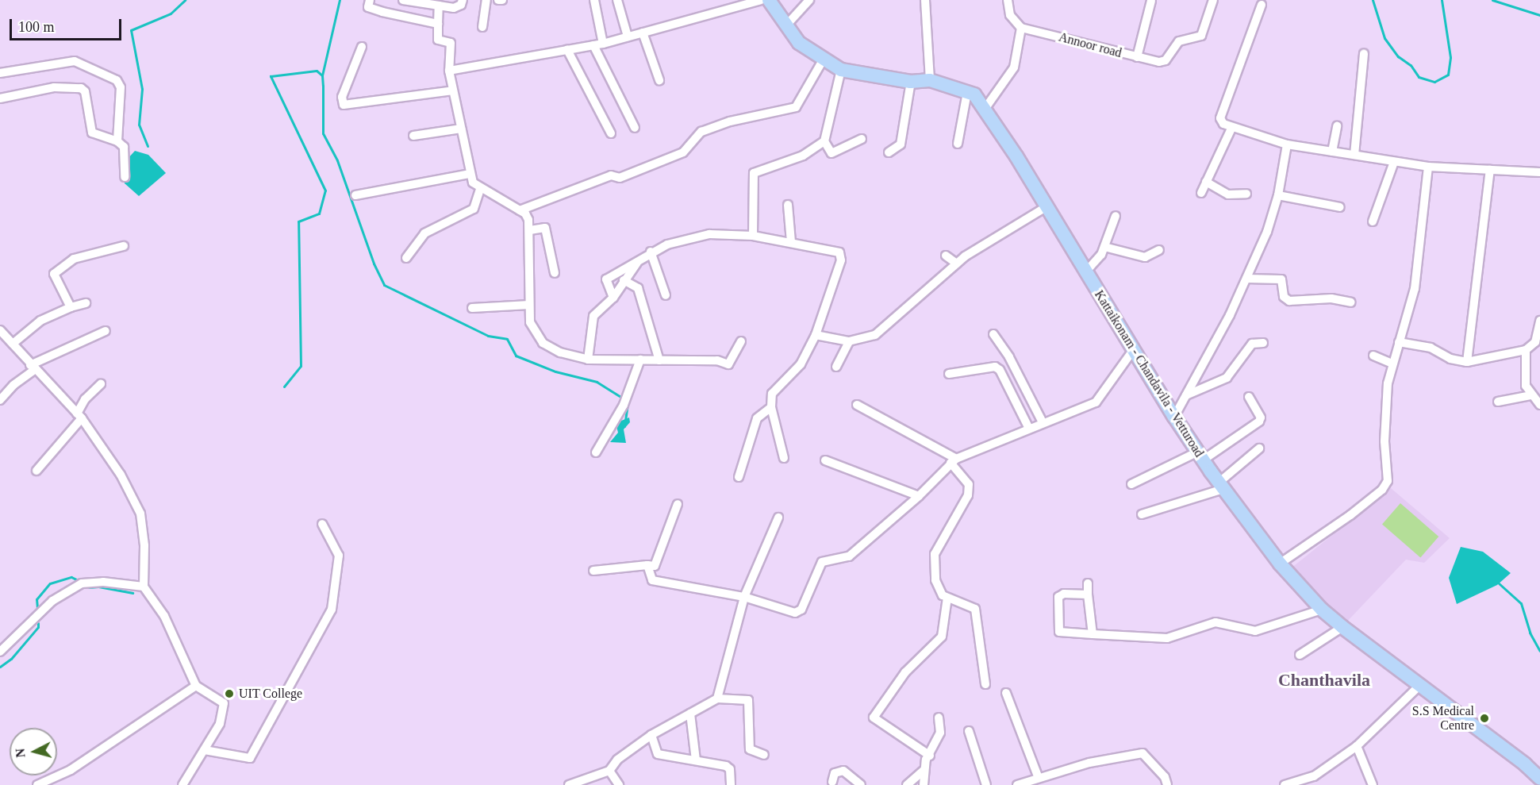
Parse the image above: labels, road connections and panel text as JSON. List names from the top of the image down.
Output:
{
  "streets": {
    "main road": ["Kattaikonam - Chandavila - Vetturoad"],
    "street": ["Annoor road"]
  },
  "districts": ["Chanthavila"],
  "places": ["UIT College", "S.S Medical Centre"],
  "scale_bar": "100 m",
  "north": "left"
}
